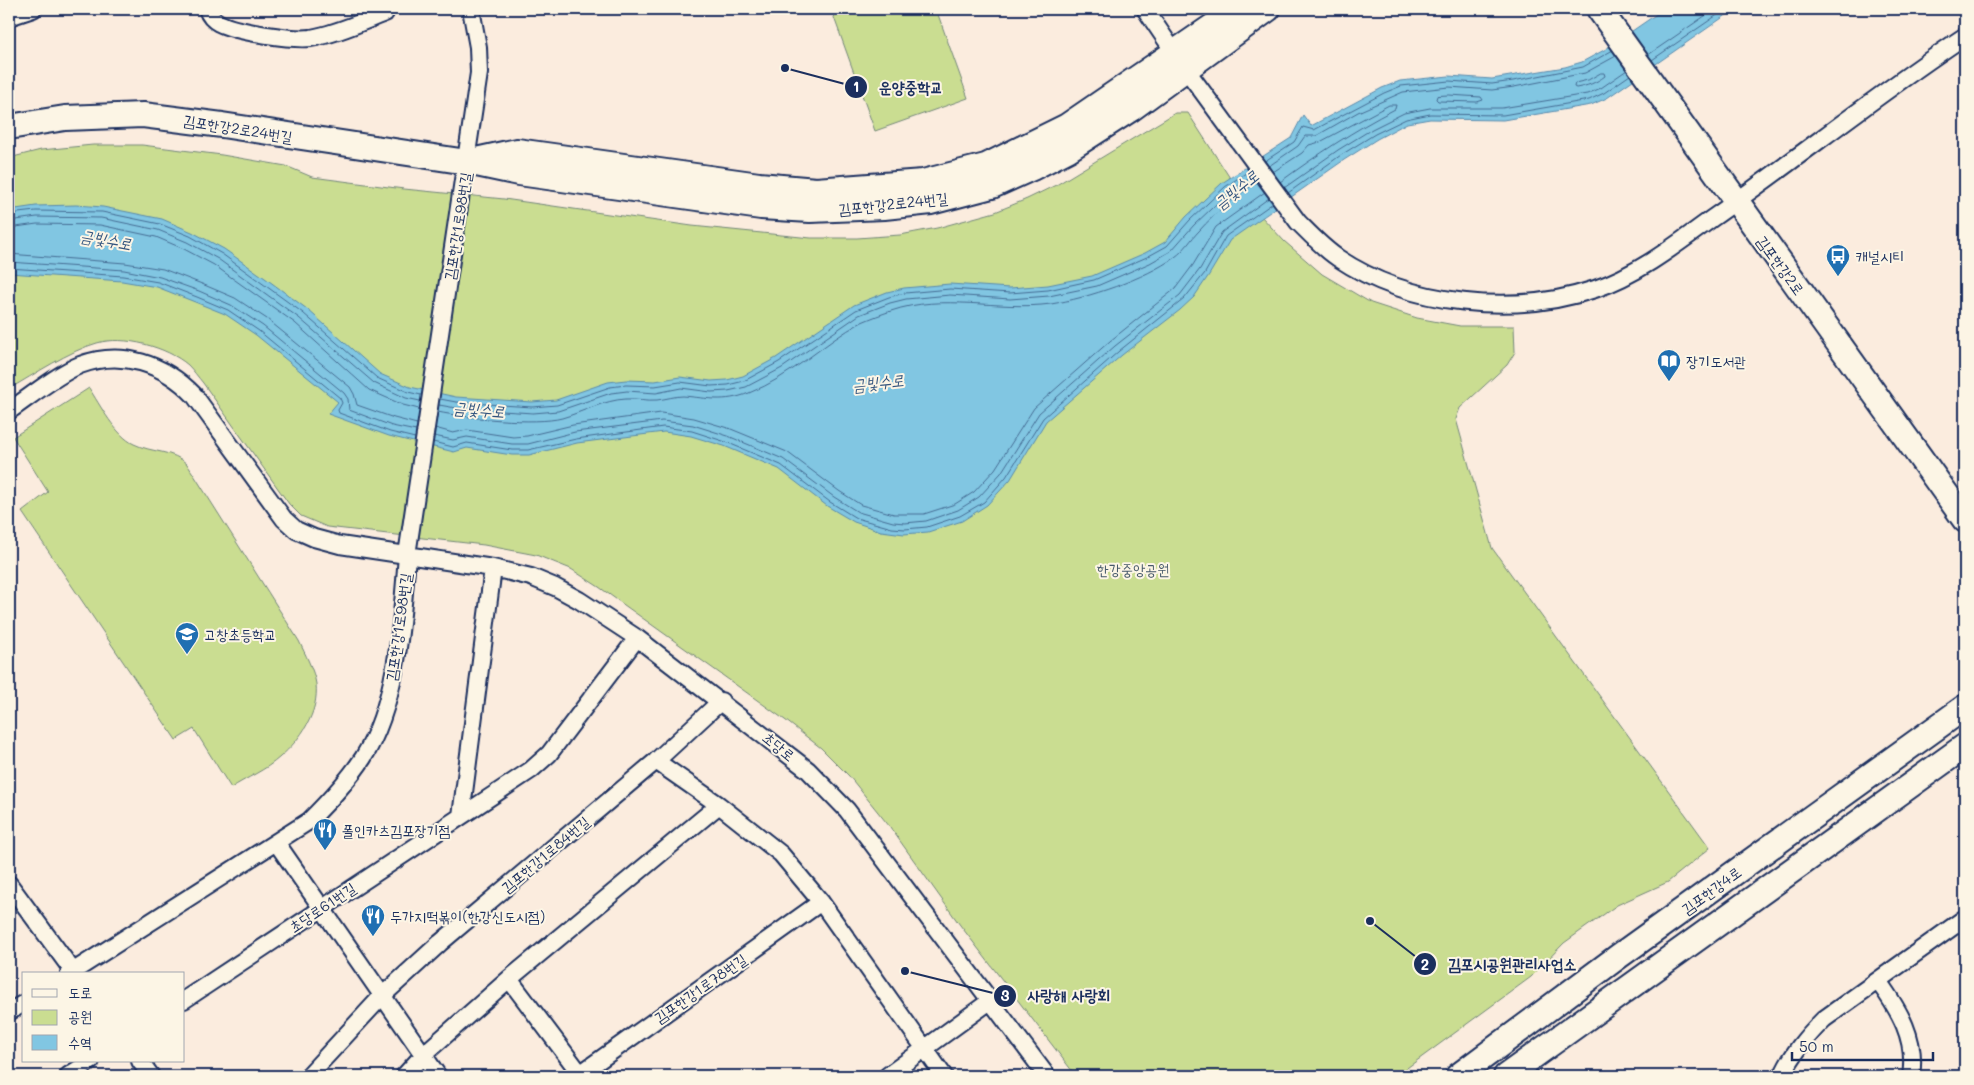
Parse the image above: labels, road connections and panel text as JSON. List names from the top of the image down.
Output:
{
  "streets": {
    "street": [
      "김포한강2로24번길",
      "김포한강1로98번길",
      "김포한강2로",
      "초당로",
      "김포한강1로84번길",
      "김포한강4로",
      "초당로61번길",
      "김포한강1로78번길"
    ]
  },
  "crossings": [
    ["김포한강2로24번길", "김포한강1로98번길"],
    ["김포한강1로98번길", "초당로"],
    ["초당로", "초당로61번길"]
  ],
  "water": ["금빛수로"],
  "parks": ["한강중앙공원"],
  "places": {
    "other": ["운양중학교", "김포시공원관리사업소", "사랑해 사랑회"],
    "bus stop": ["캐널시티"],
    "library": ["장기도서관"],
    "school or university": ["고창초등학교"],
    "restaurant": ["폴인카츠김포장기점", "두가지떡볶이(한강신도시점)"]
  },
  "legend": ["도로", "공원", "수역"],
  "scale_bar": "50 m"
}
